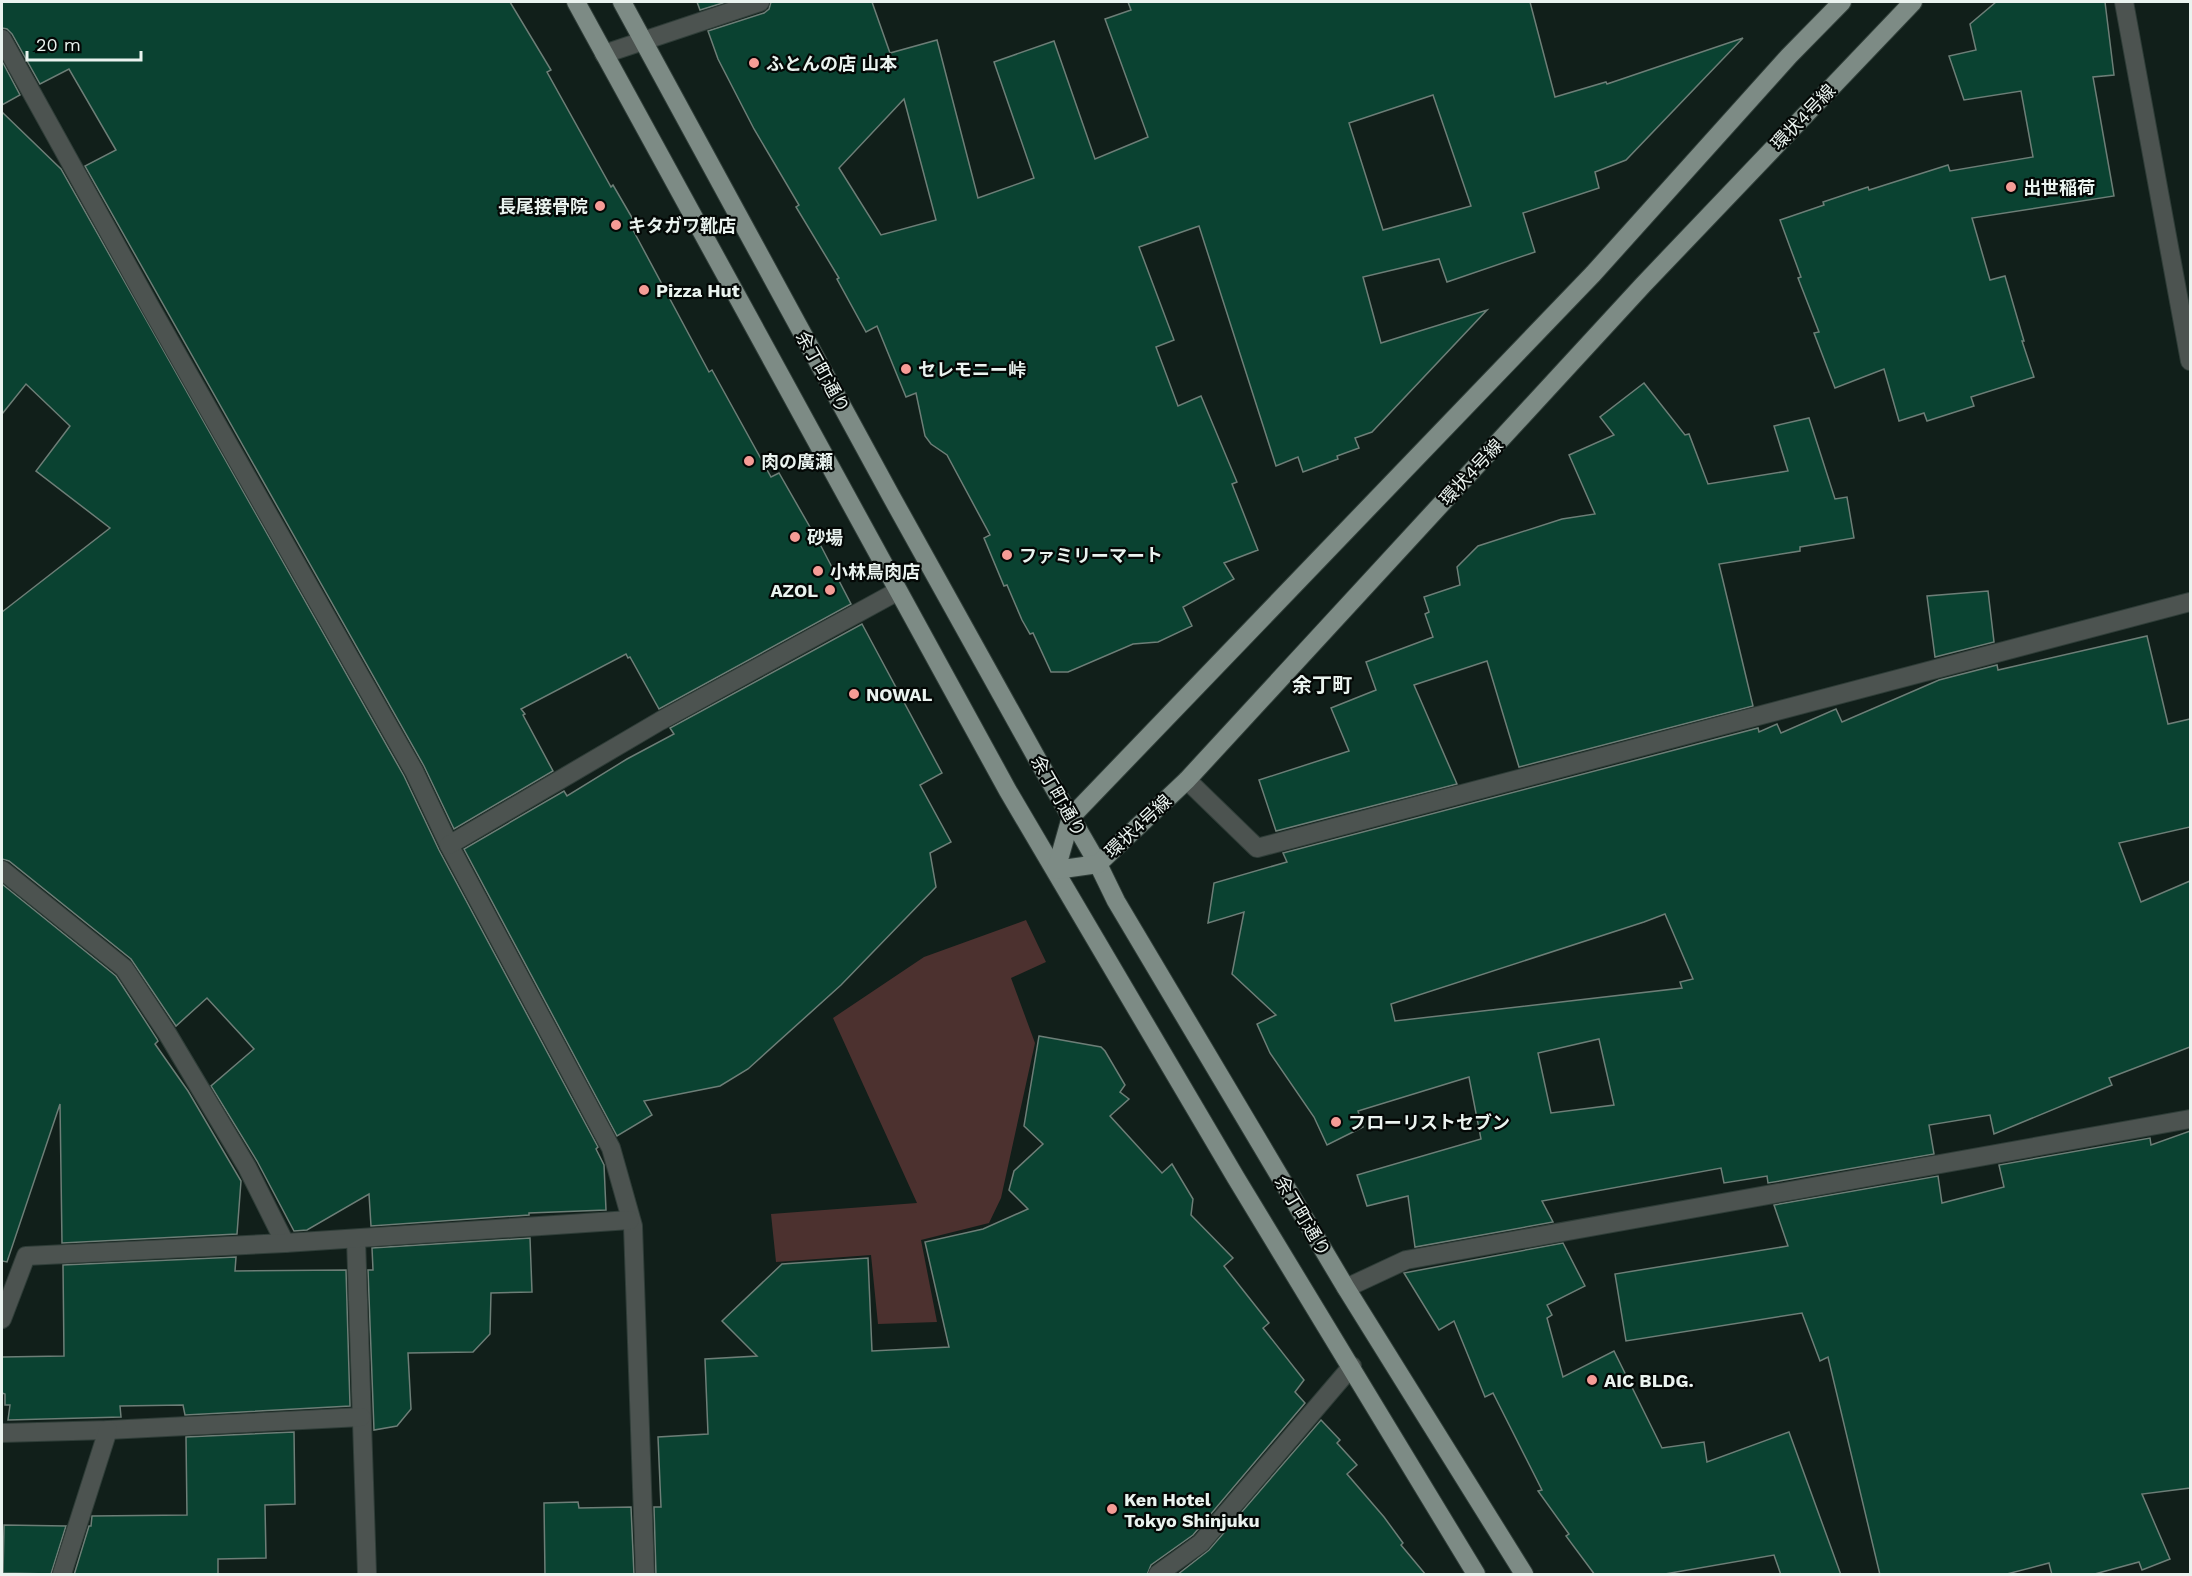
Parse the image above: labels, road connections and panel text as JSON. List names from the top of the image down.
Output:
{
  "streets": {
    "main road": ["環状4号線", "余丁町通り"]
  },
  "crossings": [
    ["環状4号線", "余丁町通り"]
  ],
  "districts": ["余丁町"],
  "places": [
    "ふとんの店 山本",
    "出世稲荷",
    "長尾接骨院",
    "キタガワ靴店",
    "Pizza Hut",
    "セレモニー峠",
    "肉の廣瀬",
    "砂場",
    "ファミリーマート",
    "小林鳥肉店",
    "AZOL",
    "NOWAL",
    "フローリストセブン",
    "AIC BLDG.",
    "Ken Hotel Tokyo Shinjuku"
  ],
  "scale_bar": "20 m"
}
